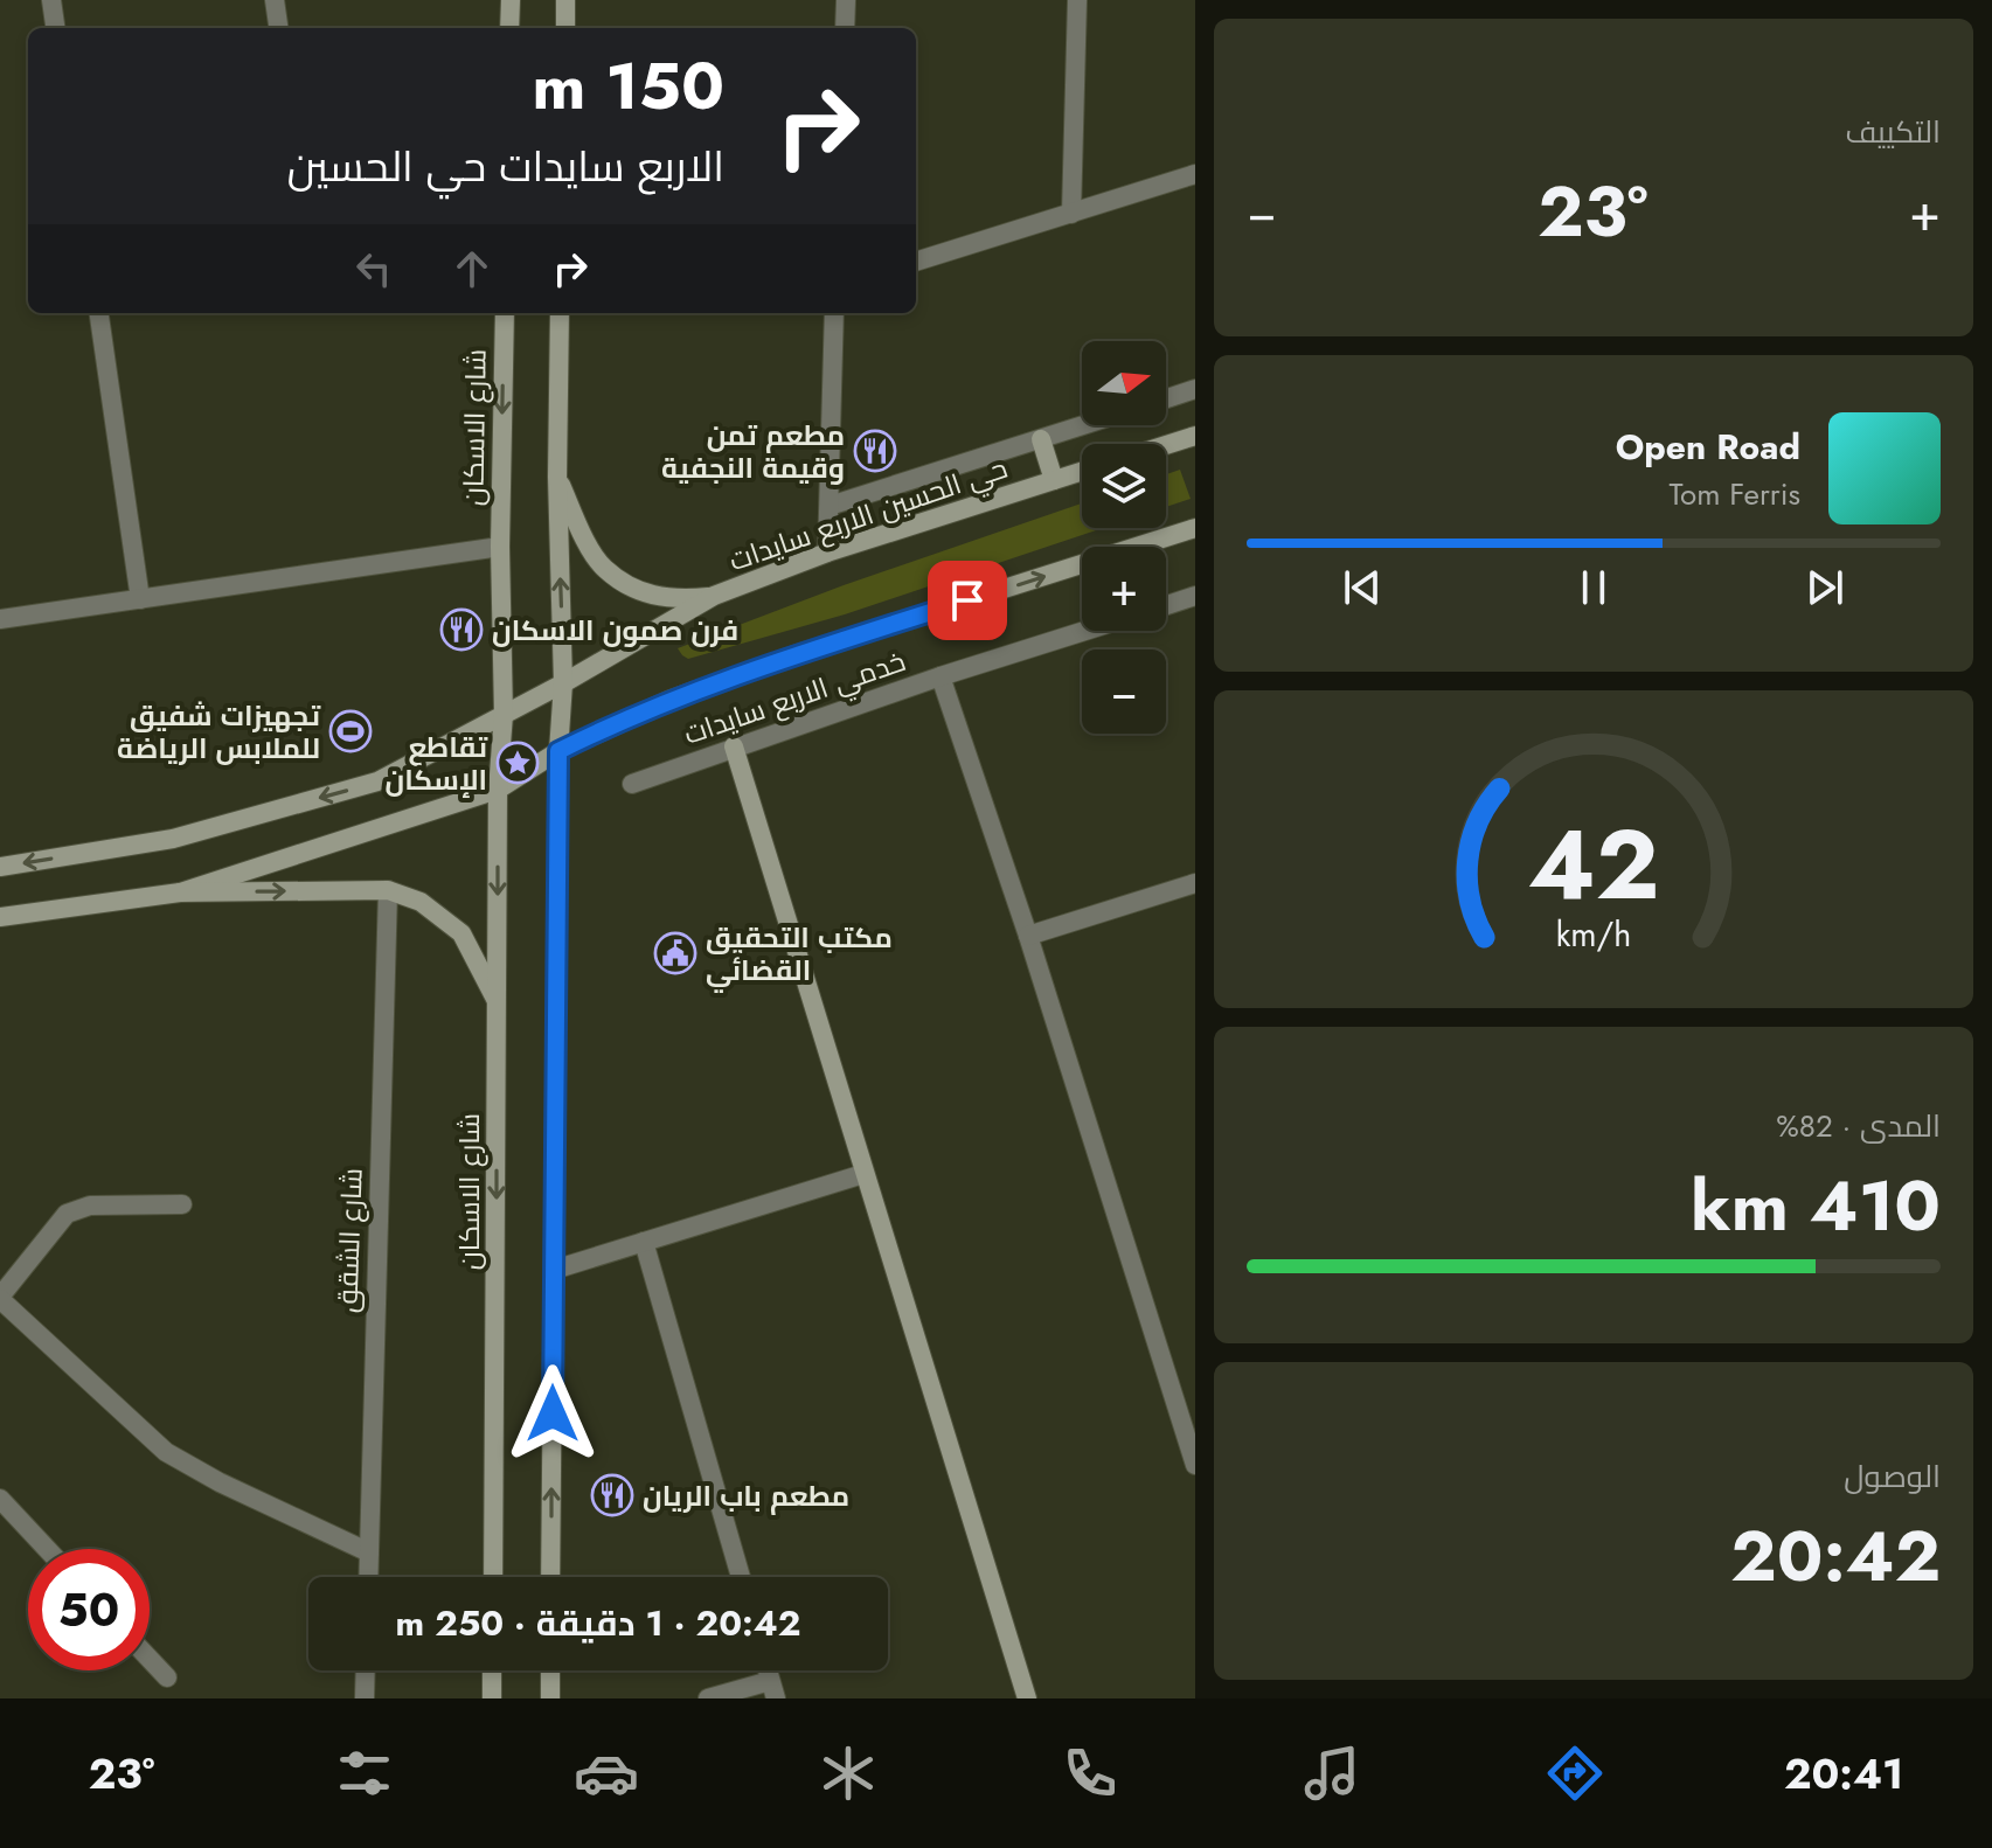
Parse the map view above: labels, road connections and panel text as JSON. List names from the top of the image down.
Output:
{
  "streets": {
    "street": [
      "شارع الاسكان",
      "حي الحسين الاربع سايدات",
      "خدمي الاربع سايدات",
      "شارع الشقق"
    ]
  },
  "crossings": [
    ["شارع الاسكان", "حي الحسين الاربع سايدات"]
  ],
  "places": {
    "restaurant": ["مطعم تمن وقيمة النجفية", "فرن صمون الاسكان", "مطعم باب الريان"],
    "sports": ["تجهيزات شفيق للملابس الرياضة"],
    "place": ["تقاطع الإسكان"],
    "public building": ["مكتب التحقيق القضائي"]
  },
  "north": "right",
  "page": {
    "tile": [
      "التكييف",
      ["المدى · 82%", "410 km"],
      ["الوصول", "20:42"]
    ],
    "turn": ["150 m", "الاربع سايدات حي الحسين"],
    "heat": ["−", "23°", "+"],
    "map_buttons": ["+", "−"],
    "song": ["Open Road", "Tom Ferris"],
    "limit": "50",
    "trip": "20:42 · 1 دقيقة · 250 m",
    "tabs": ["20:41", "23°"],
    "gauge": ["42", "km/h"]
  }
}
